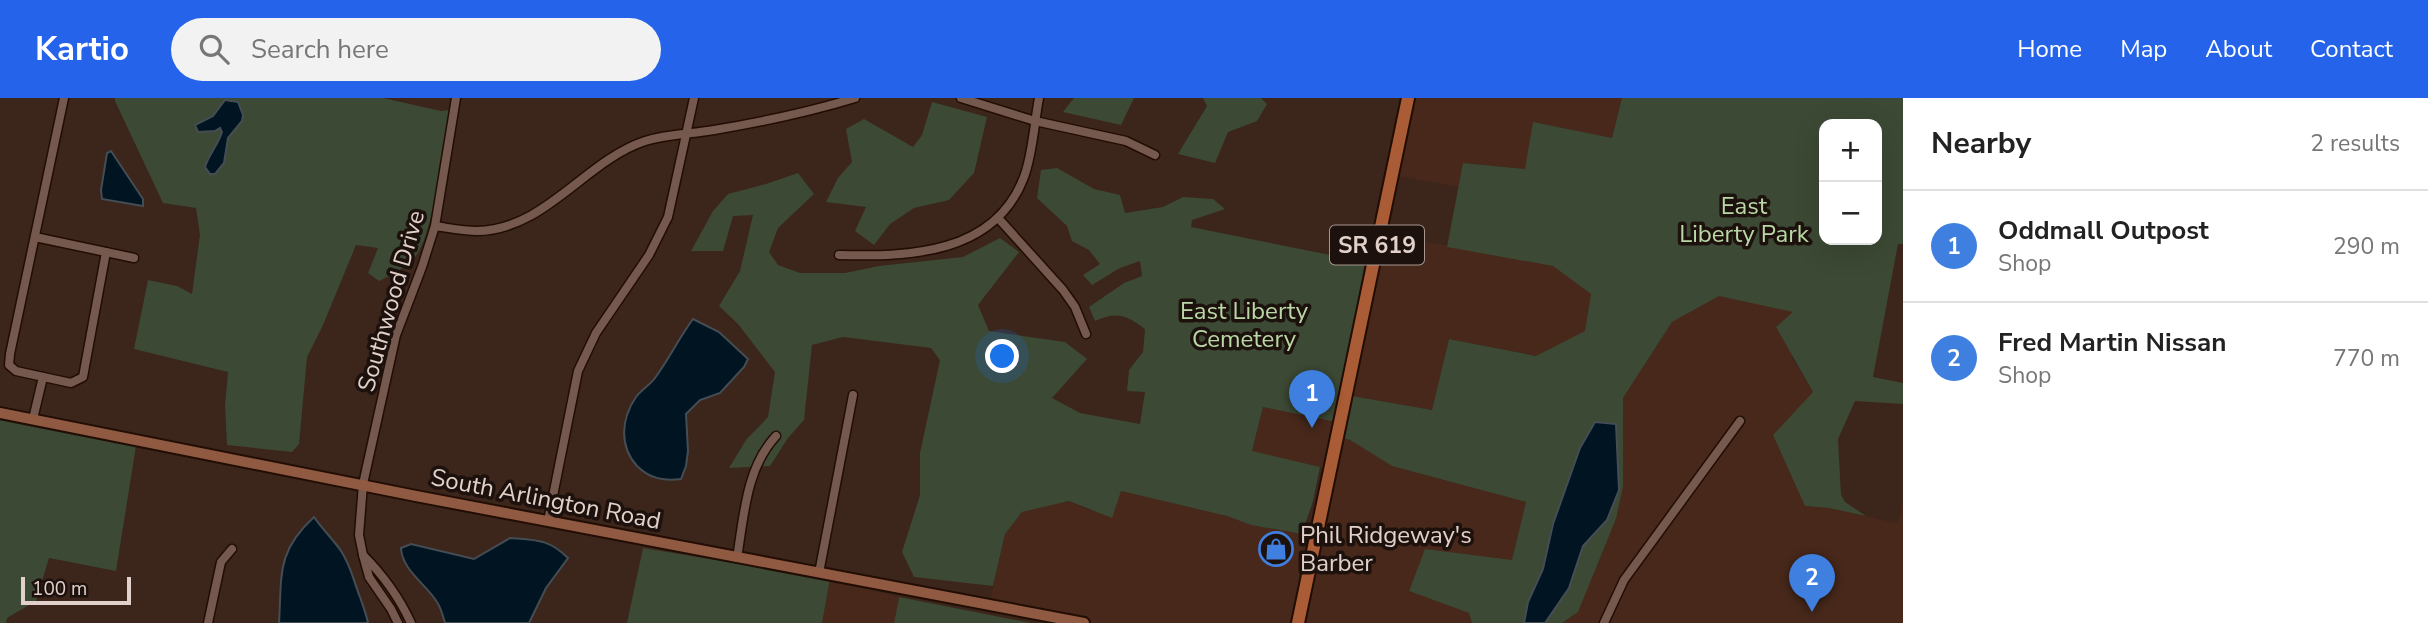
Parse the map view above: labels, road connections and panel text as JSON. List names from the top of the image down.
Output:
{
  "streets": {
    "main road": ["SR 619", "South Arlington Road"],
    "street": ["Southwood Drive"]
  },
  "crossings": [
    ["Southwood Drive", "South Arlington Road"]
  ],
  "parks": ["East Liberty Park", "East Liberty Cemetery"],
  "places": {
    "shop": ["Phil Ridgeway's Barber"]
  },
  "scale_bar": "100 m",
  "page": {
    "header": "Kartio",
    "search": "Search here",
    "nav": [
      "Home",
      "Map",
      "About",
      "Contact"
    ],
    "heading": ["Nearby", "2 results"],
    "map_buttons": ["+", "−"],
    "list": [
      {
        "mark": "1",
        "name": "Oddmall Outpost",
        "note": "Shop",
        "value": "290 m"
      },
      {
        "mark": "2",
        "name": "Fred Martin Nissan",
        "note": "Shop",
        "value": "770 m"
      }
    ],
    "pins": ["1", "2"],
    "scale": "100 m"
  }
}
